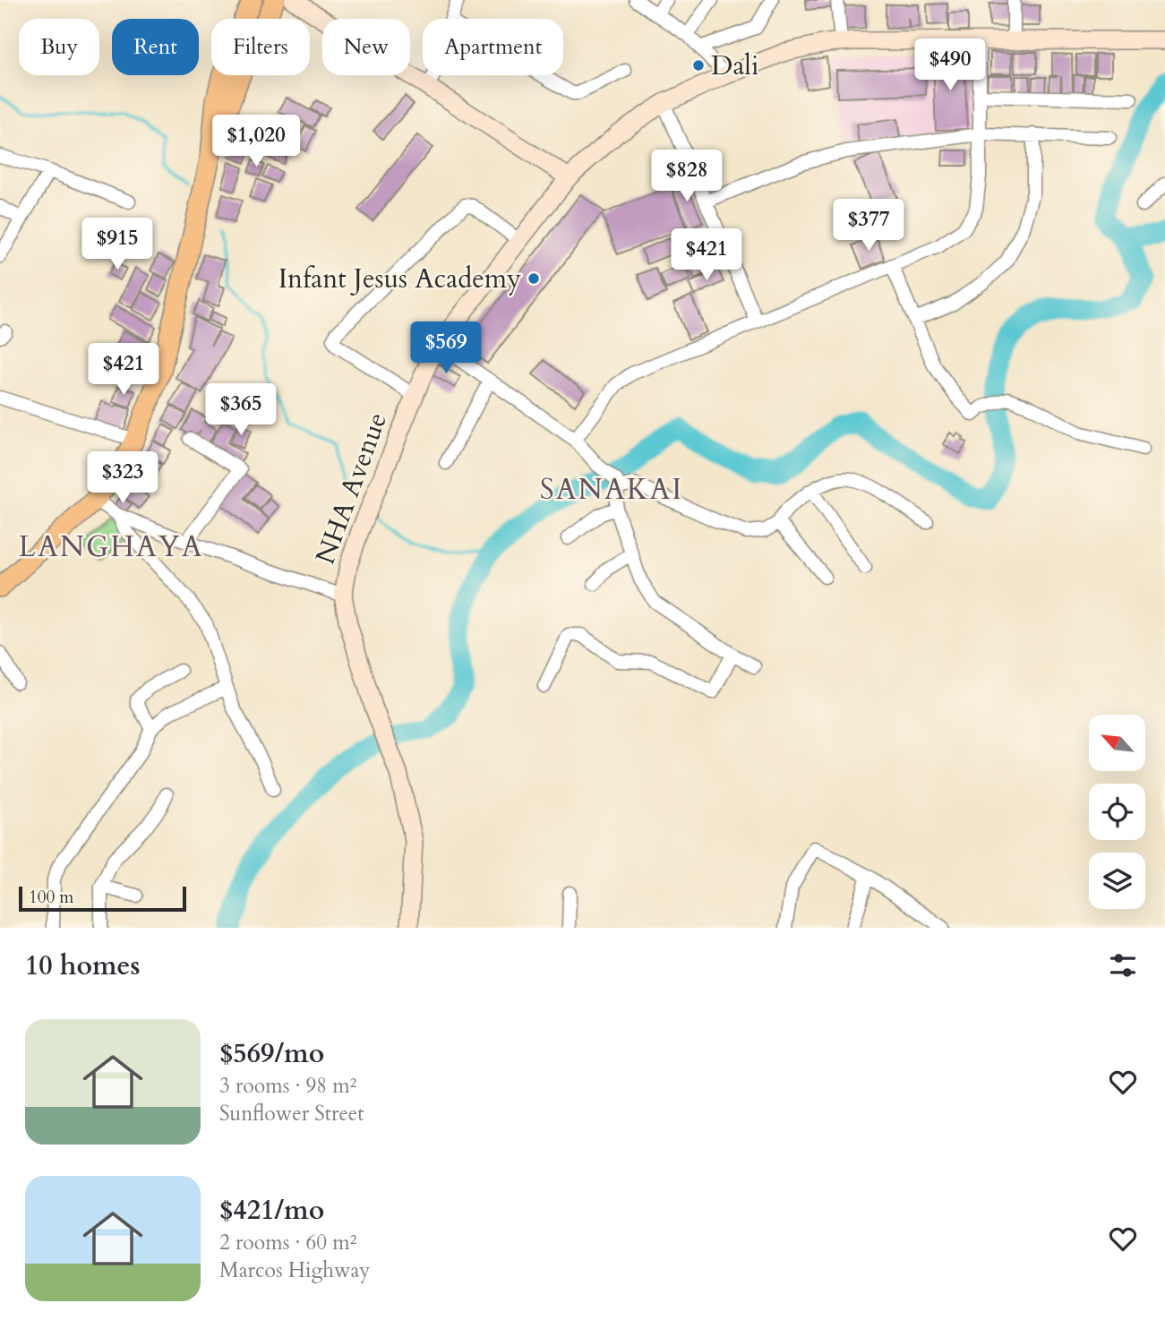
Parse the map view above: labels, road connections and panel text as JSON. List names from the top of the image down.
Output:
{
  "streets": {
    "street": ["NHA Avenue"]
  },
  "districts": ["SANAKAI", "LANGHAYA"],
  "places": ["Dali", "Infant Jesus Academy"],
  "scale_bar": "100 m",
  "north": "top left",
  "page": {
    "chip": [
      "Buy",
      "Rent",
      "Filters",
      "New",
      "Apartment"
    ],
    "price": [
      "$490",
      "$1,020",
      "$828",
      "$377",
      "$915",
      "$421",
      "$569",
      "$421",
      "$365",
      "$323"
    ],
    "scale": "100 m",
    "heading": "10 homes",
    "list": [
      {
        "name": "$569/mo",
        "note": "3 rooms · 98 m² · Sunflower Street"
      },
      {
        "name": "$421/mo",
        "note": "2 rooms · 60 m² · Marcos Highway"
      }
    ]
  }
}
